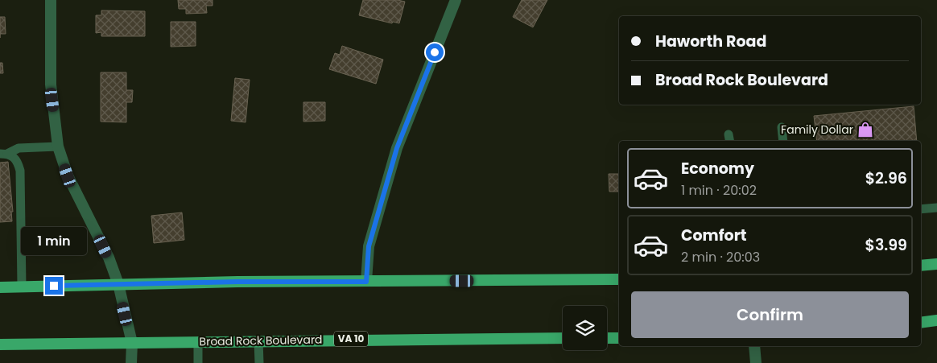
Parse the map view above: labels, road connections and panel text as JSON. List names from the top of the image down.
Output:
{
  "streets": {
    "main road": ["VA 10", "Broad Rock Boulevard"]
  },
  "places": {
    "shop": ["Family Dollar"]
  },
  "page": {
    "banner": ["Haworth Road", "Broad Rock Boulevard"],
    "list": [
      {
        "name": "Economy",
        "note": "1 min · 20:02",
        "value": "$2.96"
      },
      {
        "name": "Comfort",
        "note": "2 min · 20:03",
        "value": "$3.99"
      }
    ],
    "bubble": "1 min",
    "buttons": "Confirm"
  }
}
